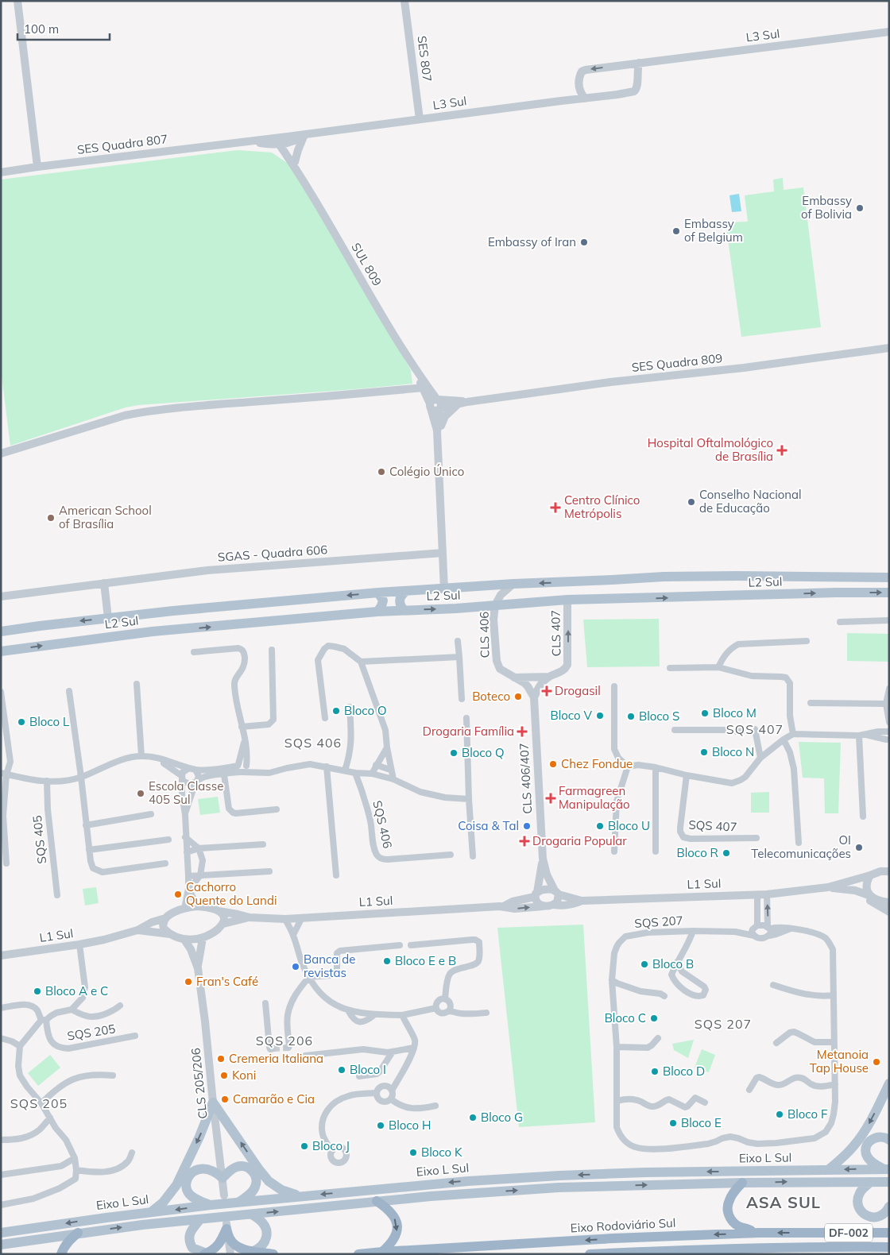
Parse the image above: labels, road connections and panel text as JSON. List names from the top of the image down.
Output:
{
  "streets": {
    "highway": ["Eixo Rodoviário Sul", "DF-002"],
    "main road": ["L2 Sul", "Eixo L Sul"],
    "street": [
      "L3 Sul",
      "SES 807",
      "SES Quadra 807",
      "SUL 809",
      "SES Quadra 809",
      "SGAS - Quadra 606",
      "CLS 407",
      "CLS 406",
      "CLS 406/407",
      "SQS 406",
      "SQS 407",
      "SQS 405",
      "L1 Sul",
      "SQS 207",
      "SQS 205",
      "CLS 205/206"
    ]
  },
  "crossings": [
    ["L3 Sul", "SES 807"],
    ["L3 Sul", "SES Quadra 807"],
    ["SES 807", "SES Quadra 807"],
    ["SES Quadra 807", "SUL 809"],
    ["SUL 809", "SES Quadra 809"],
    ["SUL 809", "SGAS - Quadra 606"],
    ["SUL 809", "L2 Sul"],
    ["L2 Sul", "CLS 407"],
    ["L2 Sul", "CLS 406"],
    ["CLS 407", "CLS 406"],
    ["CLS 407", "CLS 406/407"],
    ["CLS 406", "CLS 406/407"],
    ["CLS 406/407", "L1 Sul"],
    ["L1 Sul", "CLS 205/206"]
  ],
  "one_way": ["CLS 407"],
  "districts": [
    "SQS 407",
    "SQS 406",
    "SQS 207",
    "SQS 206",
    "SQS 205",
    "ASA SUL"
  ],
  "places": {
    "other": [
      "Embassy of Bolivia",
      "Embassy of Belgium",
      "Embassy of Iran",
      "Colégio Único",
      "Conselho Nacional de Educação",
      "American School of Brasília",
      "Boteco",
      "Bloco O",
      "Bloco M",
      "Bloco V",
      "Bloco S",
      "Bloco L",
      "Bloco N",
      "Bloco Q",
      "Chez Fondue",
      "Escola Classe 405 Sul",
      "Coisa & Tal",
      "Bloco U",
      "OI Telecomunicações",
      "Bloco R",
      "Cachorro Quente do Landi",
      "Bloco E e B",
      "Bloco B",
      "Banca de revistas",
      "Fran's Café",
      "Bloco A e C",
      "Bloco C",
      "Cremeria Italiana",
      "Metanoia Tap House",
      "Bloco I",
      "Bloco D",
      "Koni",
      "Camarão e Cia",
      "Bloco F",
      "Bloco G",
      "Bloco E",
      "Bloco H",
      "Bloco J",
      "Bloco K"
    ],
    "health": [
      "Hospital Oftalmológico de Brasília",
      "Centro Clínico Metrópolis",
      "Drogasil",
      "Drogaria Família",
      "Farmagreen Manipulação",
      "Drogaria Popular"
    ]
  },
  "scale_bar": "100 m"
}
